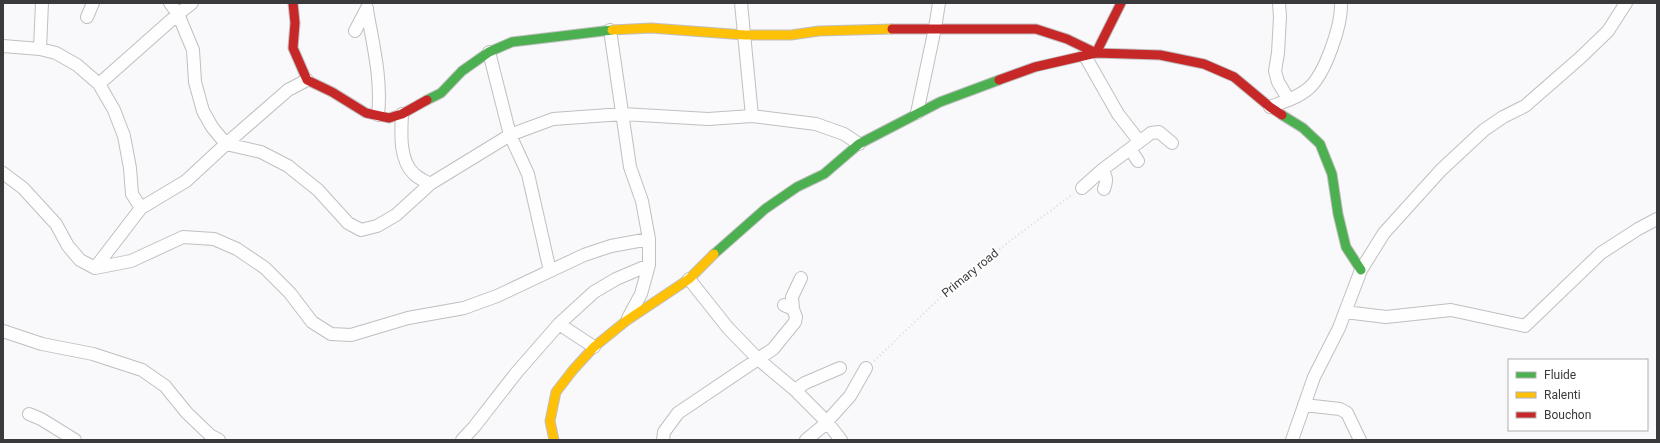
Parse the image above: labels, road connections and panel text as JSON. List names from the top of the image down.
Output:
{
  "streets": {
    "path": ["Primary road"]
  },
  "legend": ["Fluide", "Ralenti", "Bouchon"]
}
